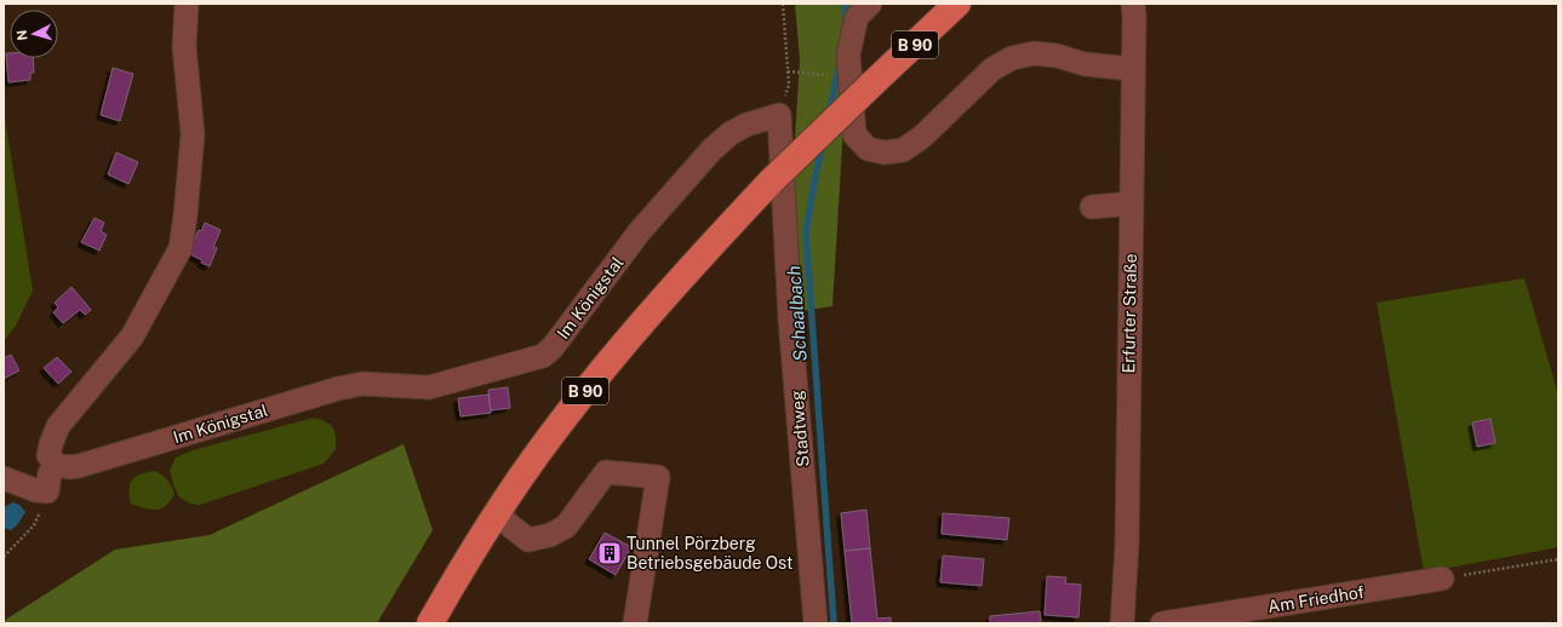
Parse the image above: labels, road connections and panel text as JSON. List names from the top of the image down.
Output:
{
  "streets": {
    "main road": ["B 90"],
    "street": [
      "Im Königstal",
      "Erfurter Straße",
      "Stadtweg",
      "Am Friedhof"
    ]
  },
  "crossings": [
    ["Im Königstal", "Stadtweg"]
  ],
  "water": ["Schaalbach"],
  "places": {
    "building": ["Tunnel Pörzberg Betriebsgebäude Ost"]
  },
  "north": "left"
}
